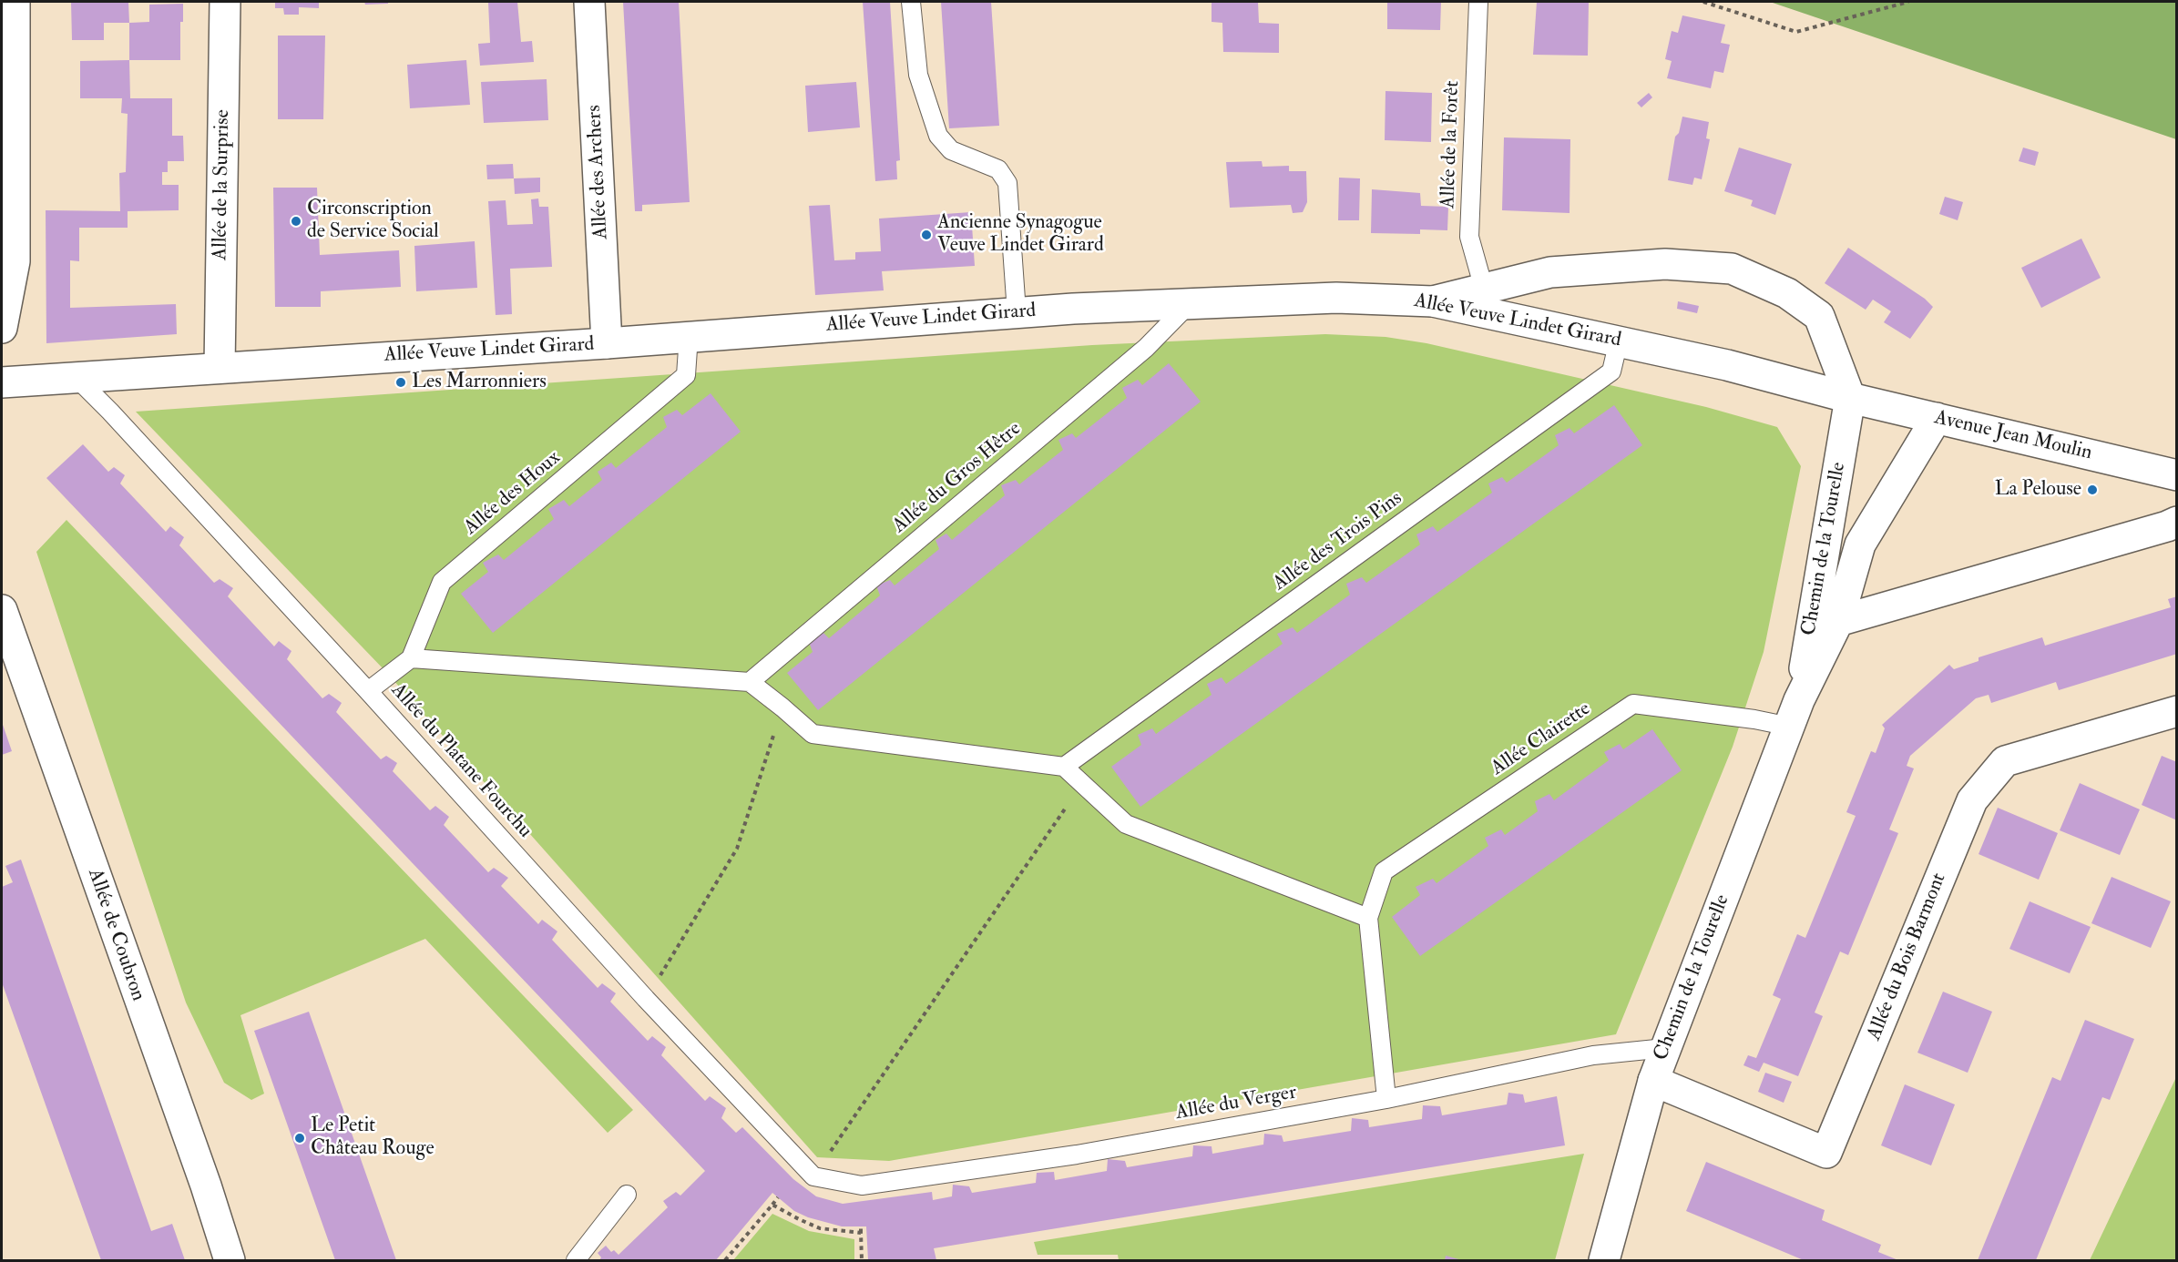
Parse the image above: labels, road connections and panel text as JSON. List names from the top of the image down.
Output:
{
  "streets": {
    "street": [
      "Allée des Archers",
      "Allée de la Surprise",
      "Allée Veuve Lindet Girard",
      "Avenue Jean Moulin",
      "Chemin de la Tourelle",
      "Allée de Coubron",
      "Allée du Bois Barmont"
    ],
    "lane": [
      "Allée de la Forêt",
      "Allée du Gros Hêtre",
      "Allée des Houx",
      "Allée des Trois Pins",
      "Allée Clairette",
      "Allée du Platane Fourchu",
      "Allée du Verger"
    ]
  },
  "crossings": [
    ["Allée des Archers", "Allée Veuve Lindet Girard"],
    ["Allée de la Surprise", "Allée Veuve Lindet Girard"],
    ["Allée Veuve Lindet Girard", "Avenue Jean Moulin"],
    ["Allée Veuve Lindet Girard", "Allée du Gros Hêtre"],
    ["Allée Veuve Lindet Girard", "Allée des Houx"],
    ["Allée Veuve Lindet Girard", "Allée des Trois Pins"],
    ["Allée Veuve Lindet Girard", "Chemin de la Tourelle"],
    ["Allée Veuve Lindet Girard", "Allée du Platane Fourchu"],
    ["Avenue Jean Moulin", "Chemin de la Tourelle"],
    ["Allée des Houx", "Allée du Platane Fourchu"],
    ["Chemin de la Tourelle", "Allée Clairette"],
    ["Chemin de la Tourelle", "Allée du Bois Barmont"],
    ["Chemin de la Tourelle", "Allée du Verger"],
    ["Allée du Platane Fourchu", "Allée du Verger"]
  ],
  "places": [
    "Circonscription de Service Social",
    "Ancienne Synagogue Veuve Lindet Girard",
    "Les Marronniers",
    "La Pelouse",
    "Le Petit Château Rouge"
  ]
}
